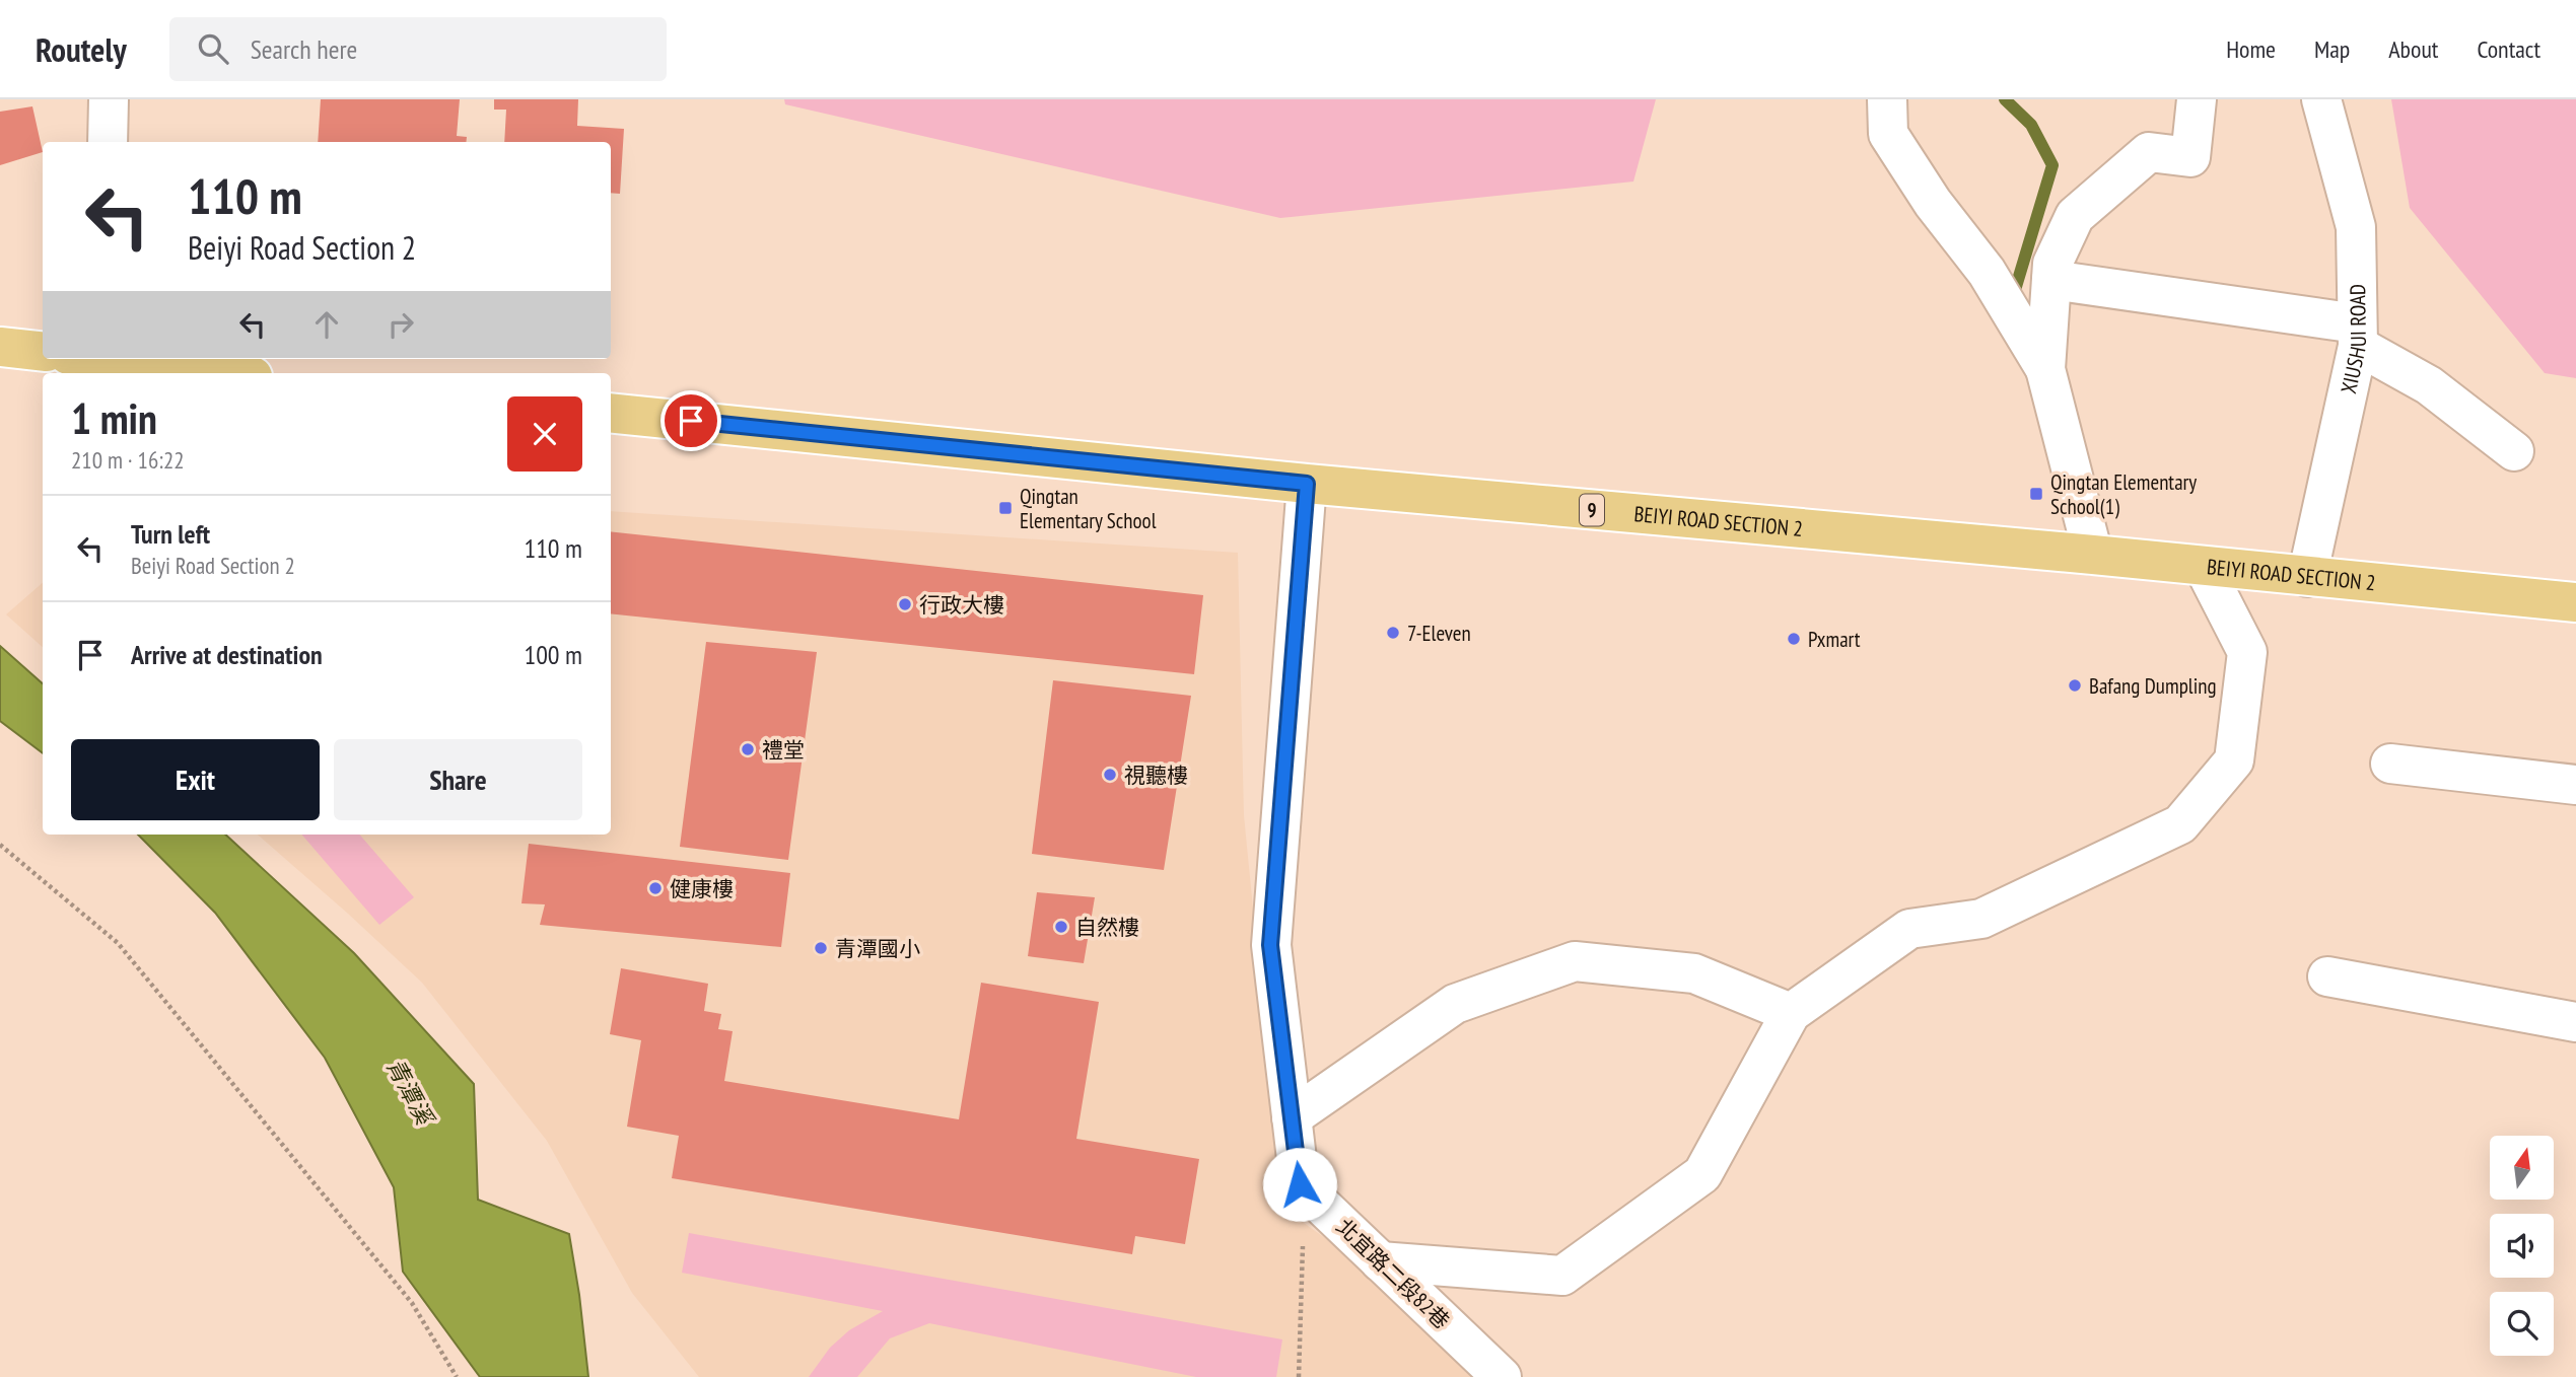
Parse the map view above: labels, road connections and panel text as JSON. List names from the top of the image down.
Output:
{
  "streets": {
    "main road": ["9", "BEIYI ROAD SECTION 2"],
    "street": ["XIUSHUI ROAD", "北宜路二段82巷"]
  },
  "crossings": [
    ["XIUSHUI ROAD", "BEIYI ROAD SECTION 2"],
    ["BEIYI ROAD SECTION 2", "北宜路二段82巷"]
  ],
  "water": ["青潭溪"],
  "places": {
    "transit": ["Qingtan Elementary School(1)", "Qingtan Elementary School"],
    "other": [
      "行政大樓",
      "7-Eleven",
      "Pxmart",
      "Bafang Dumpling",
      "禮堂",
      "視聽樓",
      "健康樓",
      "自然樓",
      "青潭國小"
    ]
  },
  "north": "top",
  "page": {
    "header": "Routely",
    "search": "Search here",
    "nav": [
      "Home",
      "Map",
      "About",
      "Contact"
    ],
    "turn": ["110 m", "Beiyi Road Section 2"],
    "heading": ["1 min", "210 m · 16:22"],
    "list": [
      {
        "name": "Turn left",
        "note": "Beiyi Road Section 2",
        "value": "110 m"
      },
      {
        "name": "Arrive at destination",
        "value": "100 m"
      }
    ],
    "buttons": ["Exit", "Share"]
  }
}
